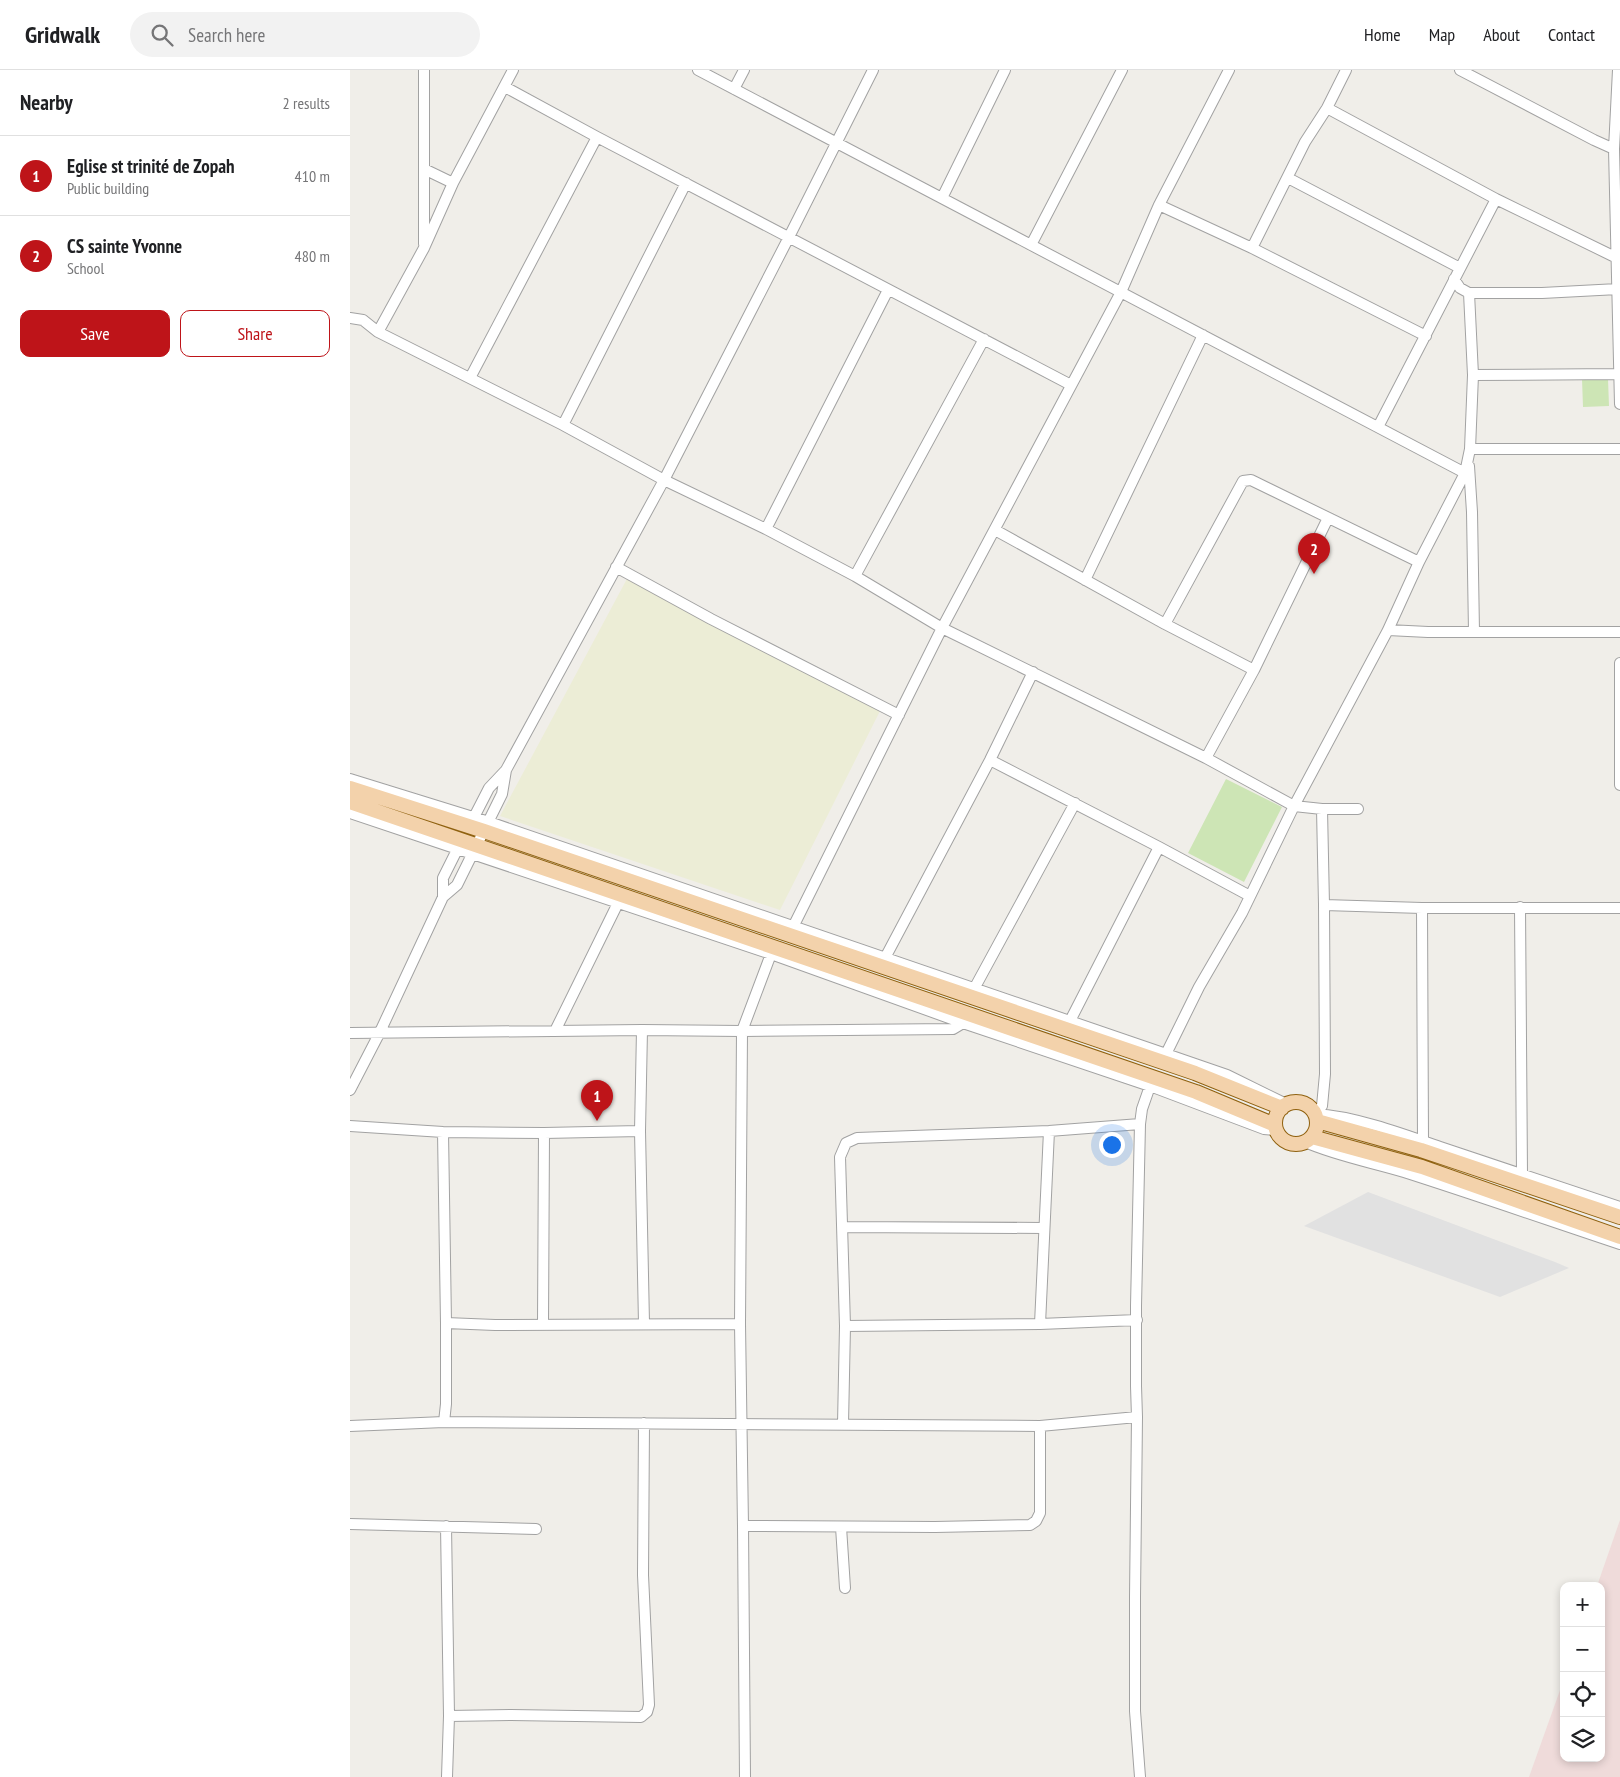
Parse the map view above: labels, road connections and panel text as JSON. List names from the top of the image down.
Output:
{
  "page": {
    "header": "Gridwalk",
    "search": "Search here",
    "nav": [
      "Home",
      "Map",
      "About",
      "Contact"
    ],
    "heading": ["Nearby", "2 results"],
    "list": [
      {
        "mark": "1",
        "name": "Eglise st trinité de Zopah",
        "note": "Public building",
        "value": "410 m"
      },
      {
        "mark": "2",
        "name": "CS sainte Yvonne",
        "note": "School",
        "value": "480 m"
      }
    ],
    "buttons": ["Save", "Share"],
    "pins": ["2", "1"],
    "map_buttons": ["+", "−"]
  }
}
